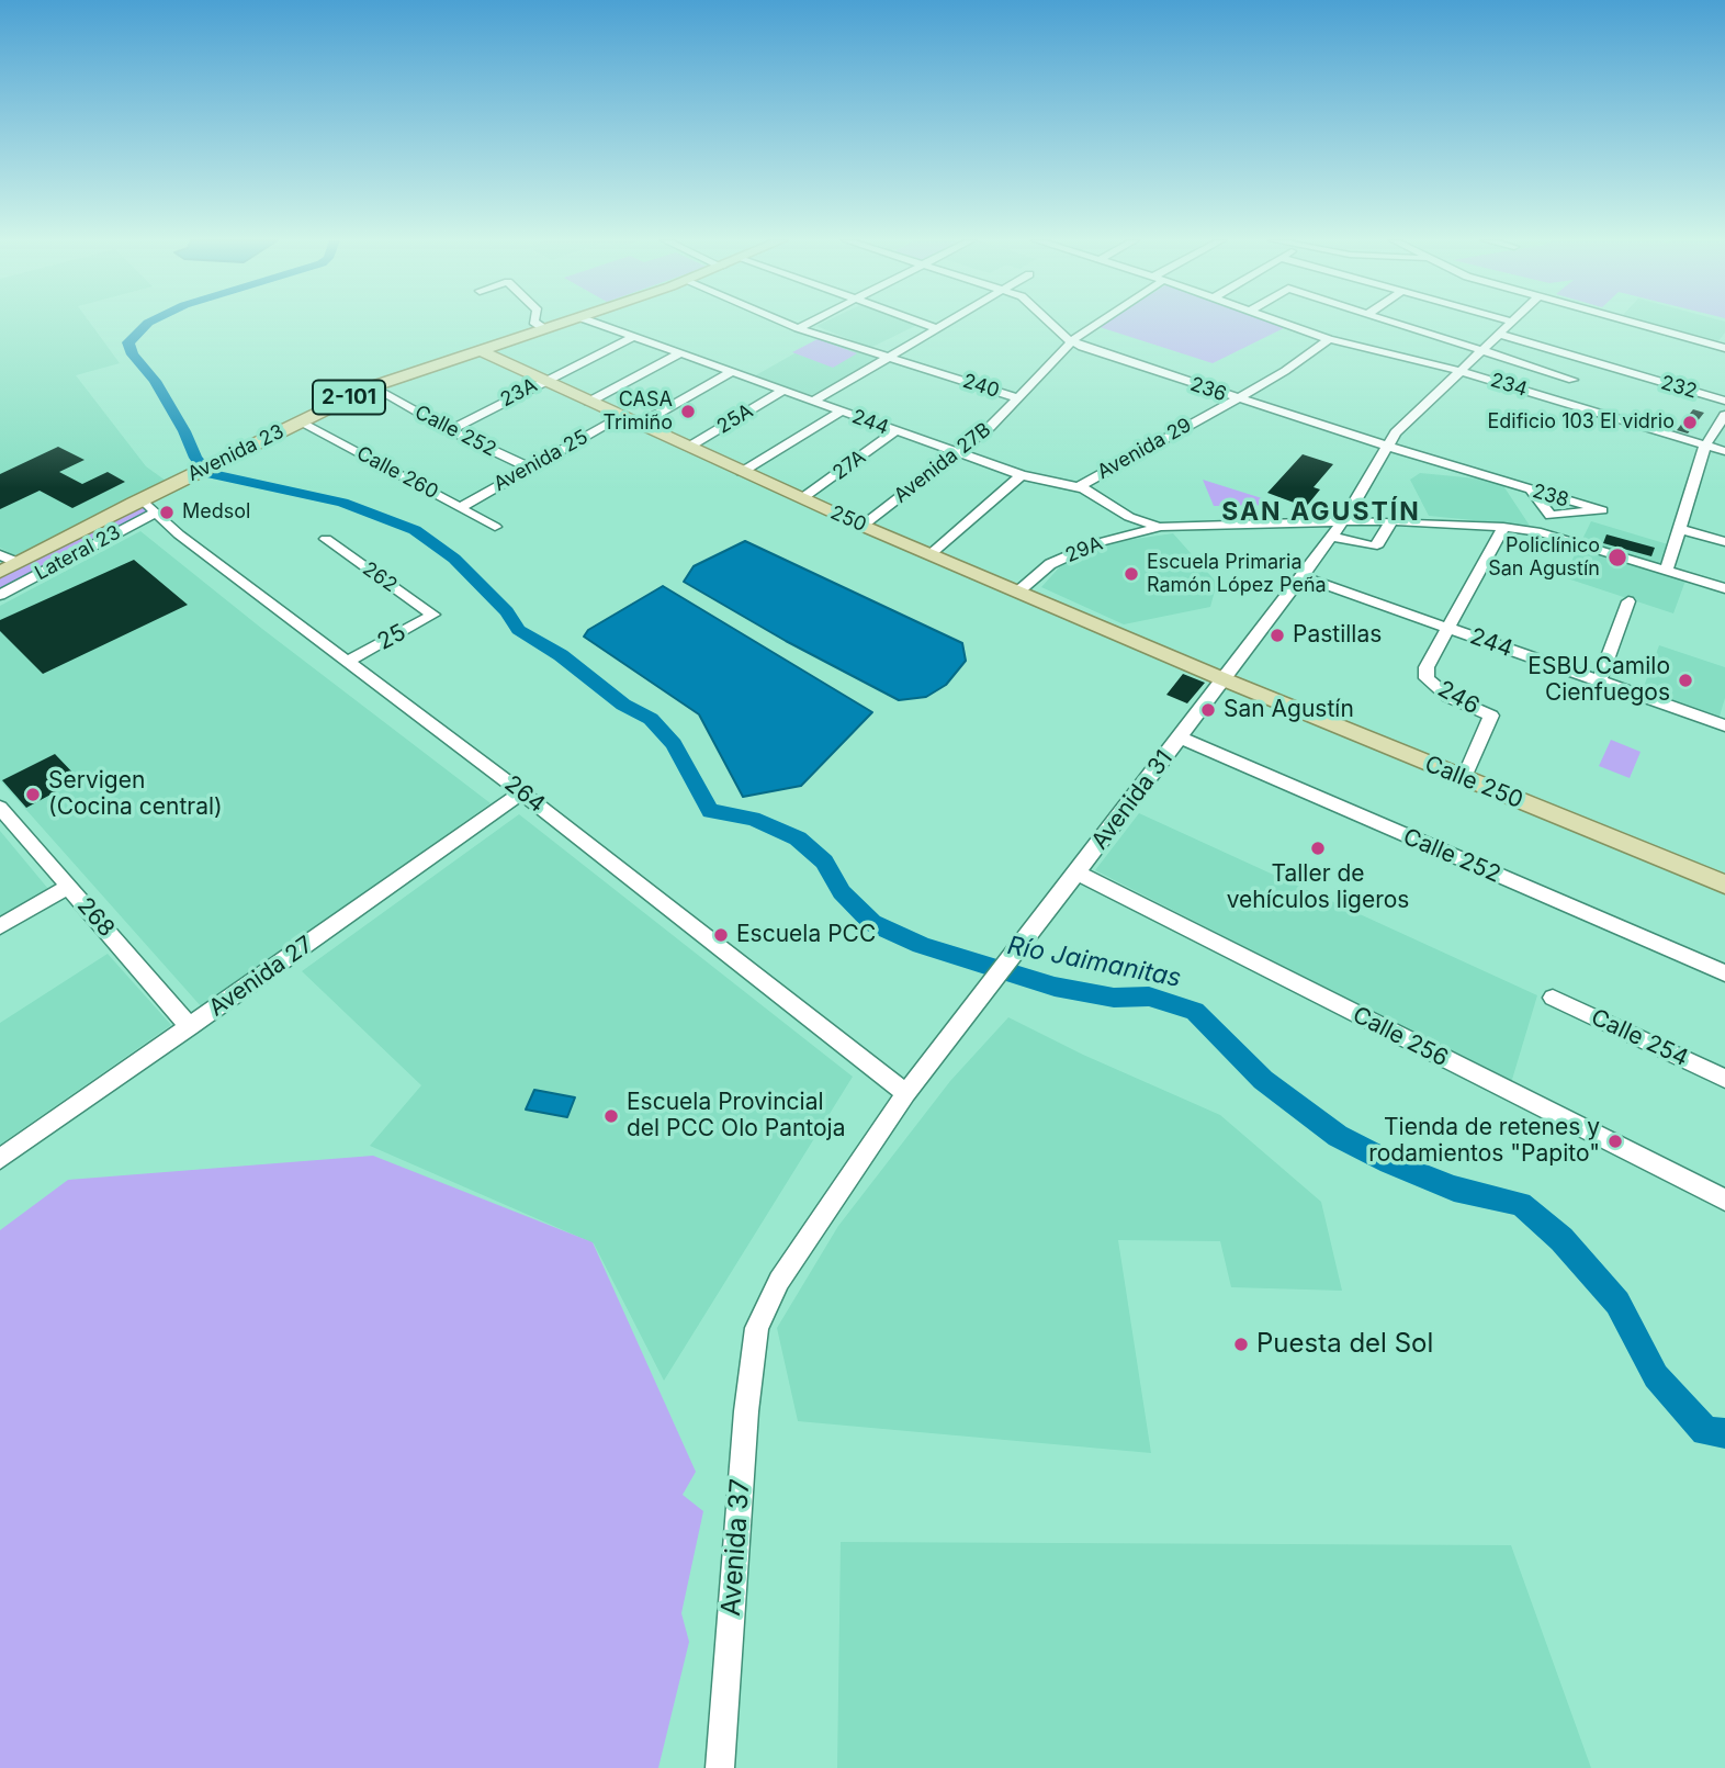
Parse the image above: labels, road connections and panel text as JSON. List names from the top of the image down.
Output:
{
  "streets": {
    "main road": [
      "2-101",
      "Avenida 23",
      "250",
      "Calle 250"
    ],
    "street": [
      "234",
      "240",
      "232",
      "236",
      "23A",
      "25A",
      "244",
      "Calle 252",
      "Avenida 29",
      "Avenida 25",
      "Avenida 27B",
      "27A",
      "Calle 260",
      "238",
      "29A",
      "Lateral 23",
      "262",
      "25",
      "246",
      "264",
      "Avenida 31",
      "268",
      "Avenida 27",
      "Calle 256",
      "Calle 254",
      "Avenida 37"
    ]
  },
  "crossings": [
    ["234", "Avenida 29"],
    ["234", "Avenida 31"],
    ["240", "Avenida 27B"],
    ["232", "Avenida 31"],
    ["236", "Avenida 29"],
    ["236", "Avenida 27B"],
    ["236", "238"],
    ["236", "Avenida 31"],
    ["23A", "244"],
    ["23A", "Calle 252"],
    ["23A", "250"],
    ["25A", "244"],
    ["25A", "250"],
    ["244", "Avenida 29"],
    ["244", "Avenida 27B"],
    ["244", "27A"],
    ["244", "29A"],
    ["244", "246"],
    ["244", "Avenida 31"],
    ["Calle 252", "Avenida 25"],
    ["Calle 252", "Avenida 31"],
    ["Avenida 23", "Calle 260"],
    ["Avenida 23", "250"],
    ["Avenida 23", "264"],
    ["Avenida 25", "Calle 260"],
    ["Avenida 25", "250"],
    ["Avenida 27B", "250"],
    ["27A", "250"],
    ["250", "29A"],
    ["250", "Calle 250"],
    ["250", "Avenida 31"],
    ["Lateral 23", "264"],
    ["262", "25"],
    ["25", "264"],
    ["246", "Calle 250"],
    ["Calle 250", "Avenida 31"],
    ["264", "Avenida 31"],
    ["264", "Avenida 27"],
    ["Avenida 31", "Calle 256"],
    ["Avenida 31", "Avenida 37"],
    ["268", "Avenida 27"]
  ],
  "districts": ["SAN AGUSTÍN"],
  "water": ["Río Jaimanitas"],
  "places": [
    "CASA Trimiño",
    "Edificio 103 El vidrio",
    "Medsol",
    "Policlínico San Agustín",
    "Escuela Primaria Ramón López Peña",
    "Pastillas",
    "ESBU Camilo Cienfuegos",
    "San Agustín",
    "Servigen (Cocina central)",
    "Taller de vehículos ligeros",
    "Escuela PCC",
    "Escuela Provincial del PCC Olo Pantoja",
    "Tienda de retenes y rodamientos \"Papito\"",
    "Puesta del Sol"
  ]
}
